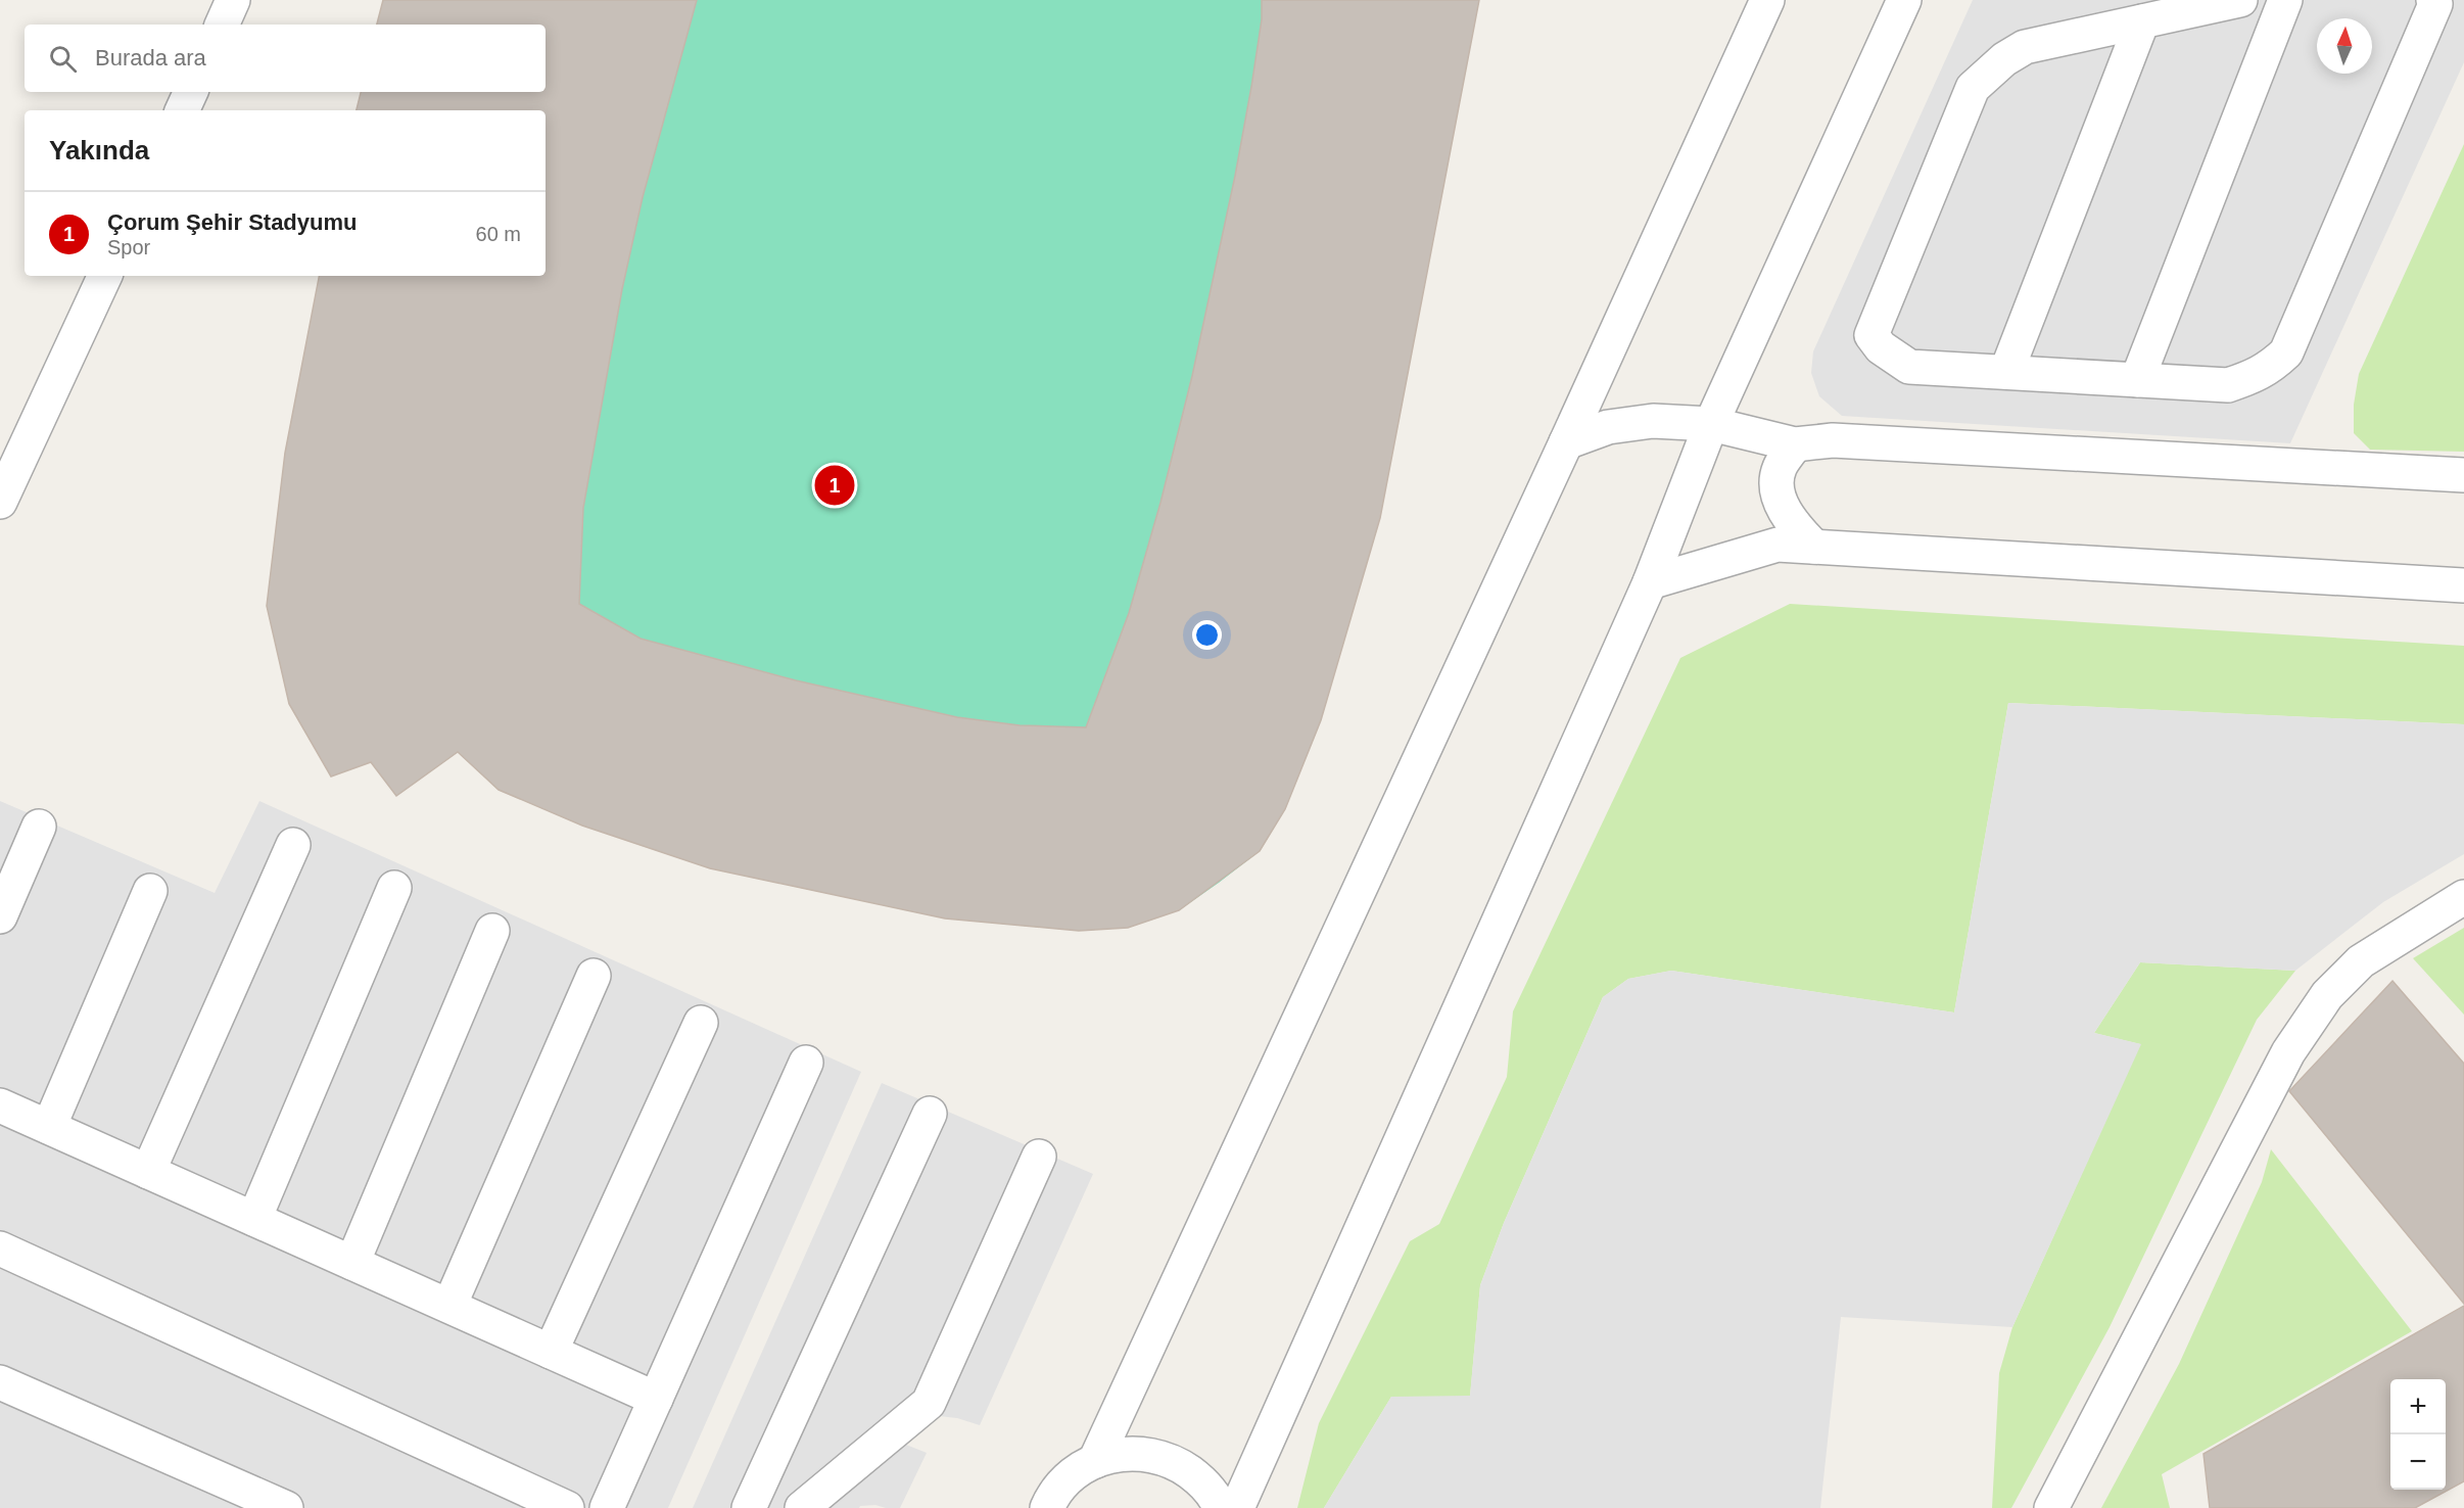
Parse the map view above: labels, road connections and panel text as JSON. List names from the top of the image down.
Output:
{
  "north": "top",
  "page": {
    "search": "Burada ara",
    "heading": "Yakında",
    "list": [
      {
        "mark": "1",
        "name": "Çorum Şehir Stadyumu",
        "note": "Spor",
        "value": "60 m"
      }
    ],
    "pins": "1",
    "map_buttons": ["+", "−"]
  }
}
